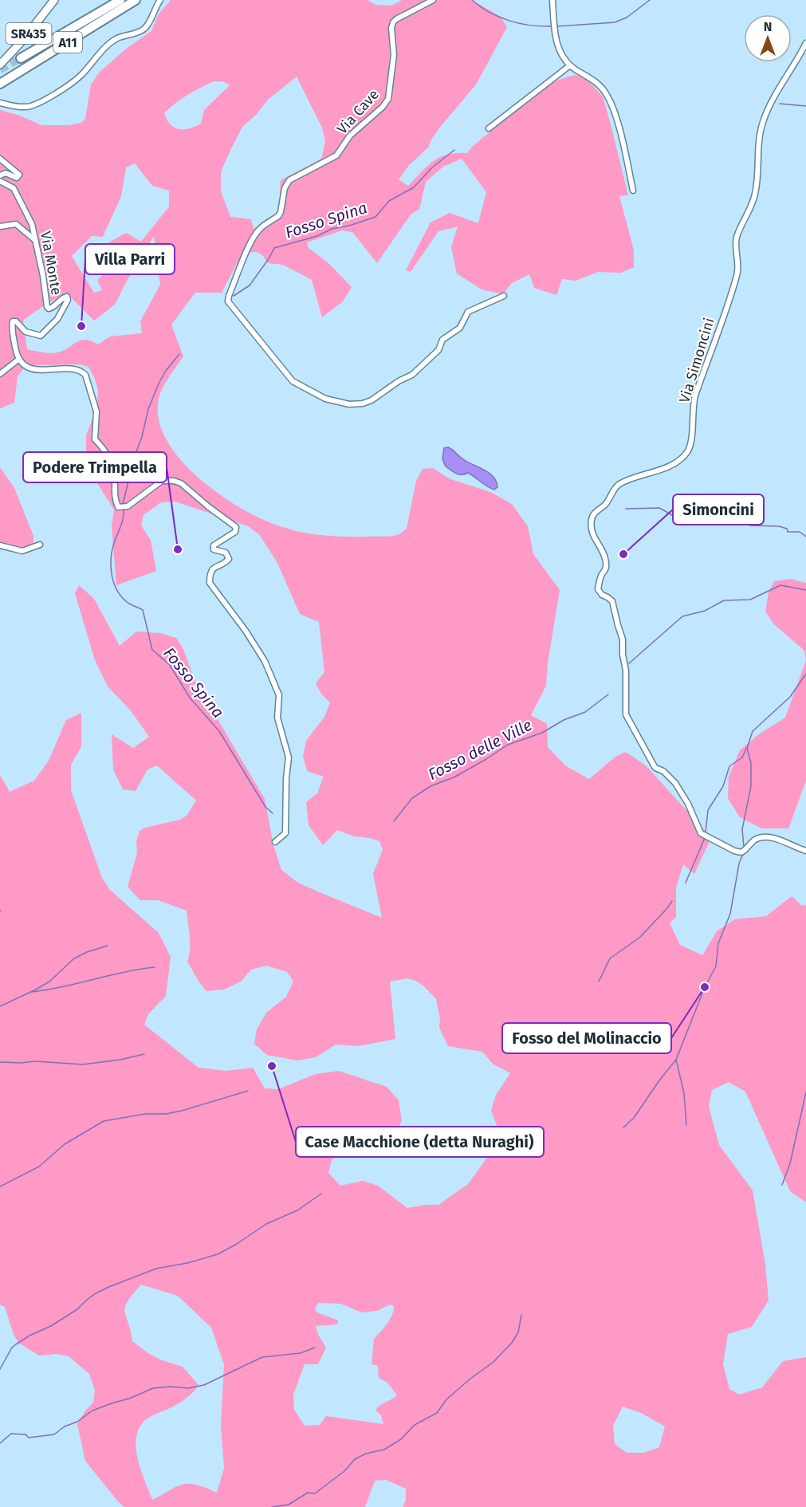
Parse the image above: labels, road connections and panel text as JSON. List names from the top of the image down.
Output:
{
  "streets": {
    "highway": ["A11"],
    "main road": ["SR435"],
    "street": ["Via Cave", "Via Monte", "Via Simoncini"]
  },
  "water": ["Fosso Spina", "Fosso delle Ville"],
  "places": [
    "Villa Parri",
    "Podere Trimpella",
    "Simoncini",
    "Fosso del Molinaccio",
    "Case Macchione (detta Nuraghi)"
  ],
  "north": "top"
}
